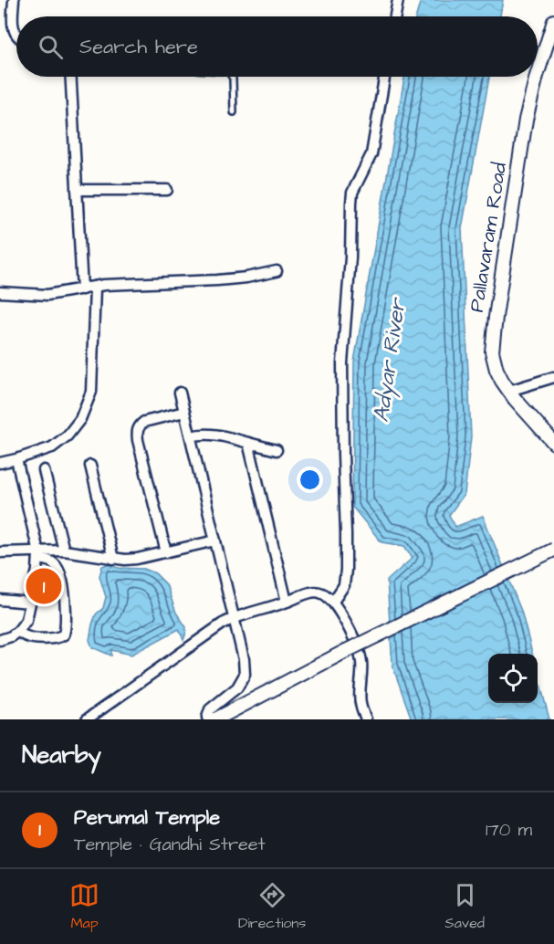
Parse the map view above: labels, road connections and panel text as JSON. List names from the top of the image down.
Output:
{
  "streets": {
    "street": ["Pallavaram Road"]
  },
  "water": ["Adyar River"],
  "page": {
    "search": "Search here",
    "pins": "1",
    "heading": "Nearby",
    "list": [
      {
        "mark": "1",
        "name": "Perumal Temple",
        "note": "Temple · Gandhi Street",
        "value": "170 m"
      }
    ],
    "nav": ["Map", "Directions", "Saved"]
  }
}
